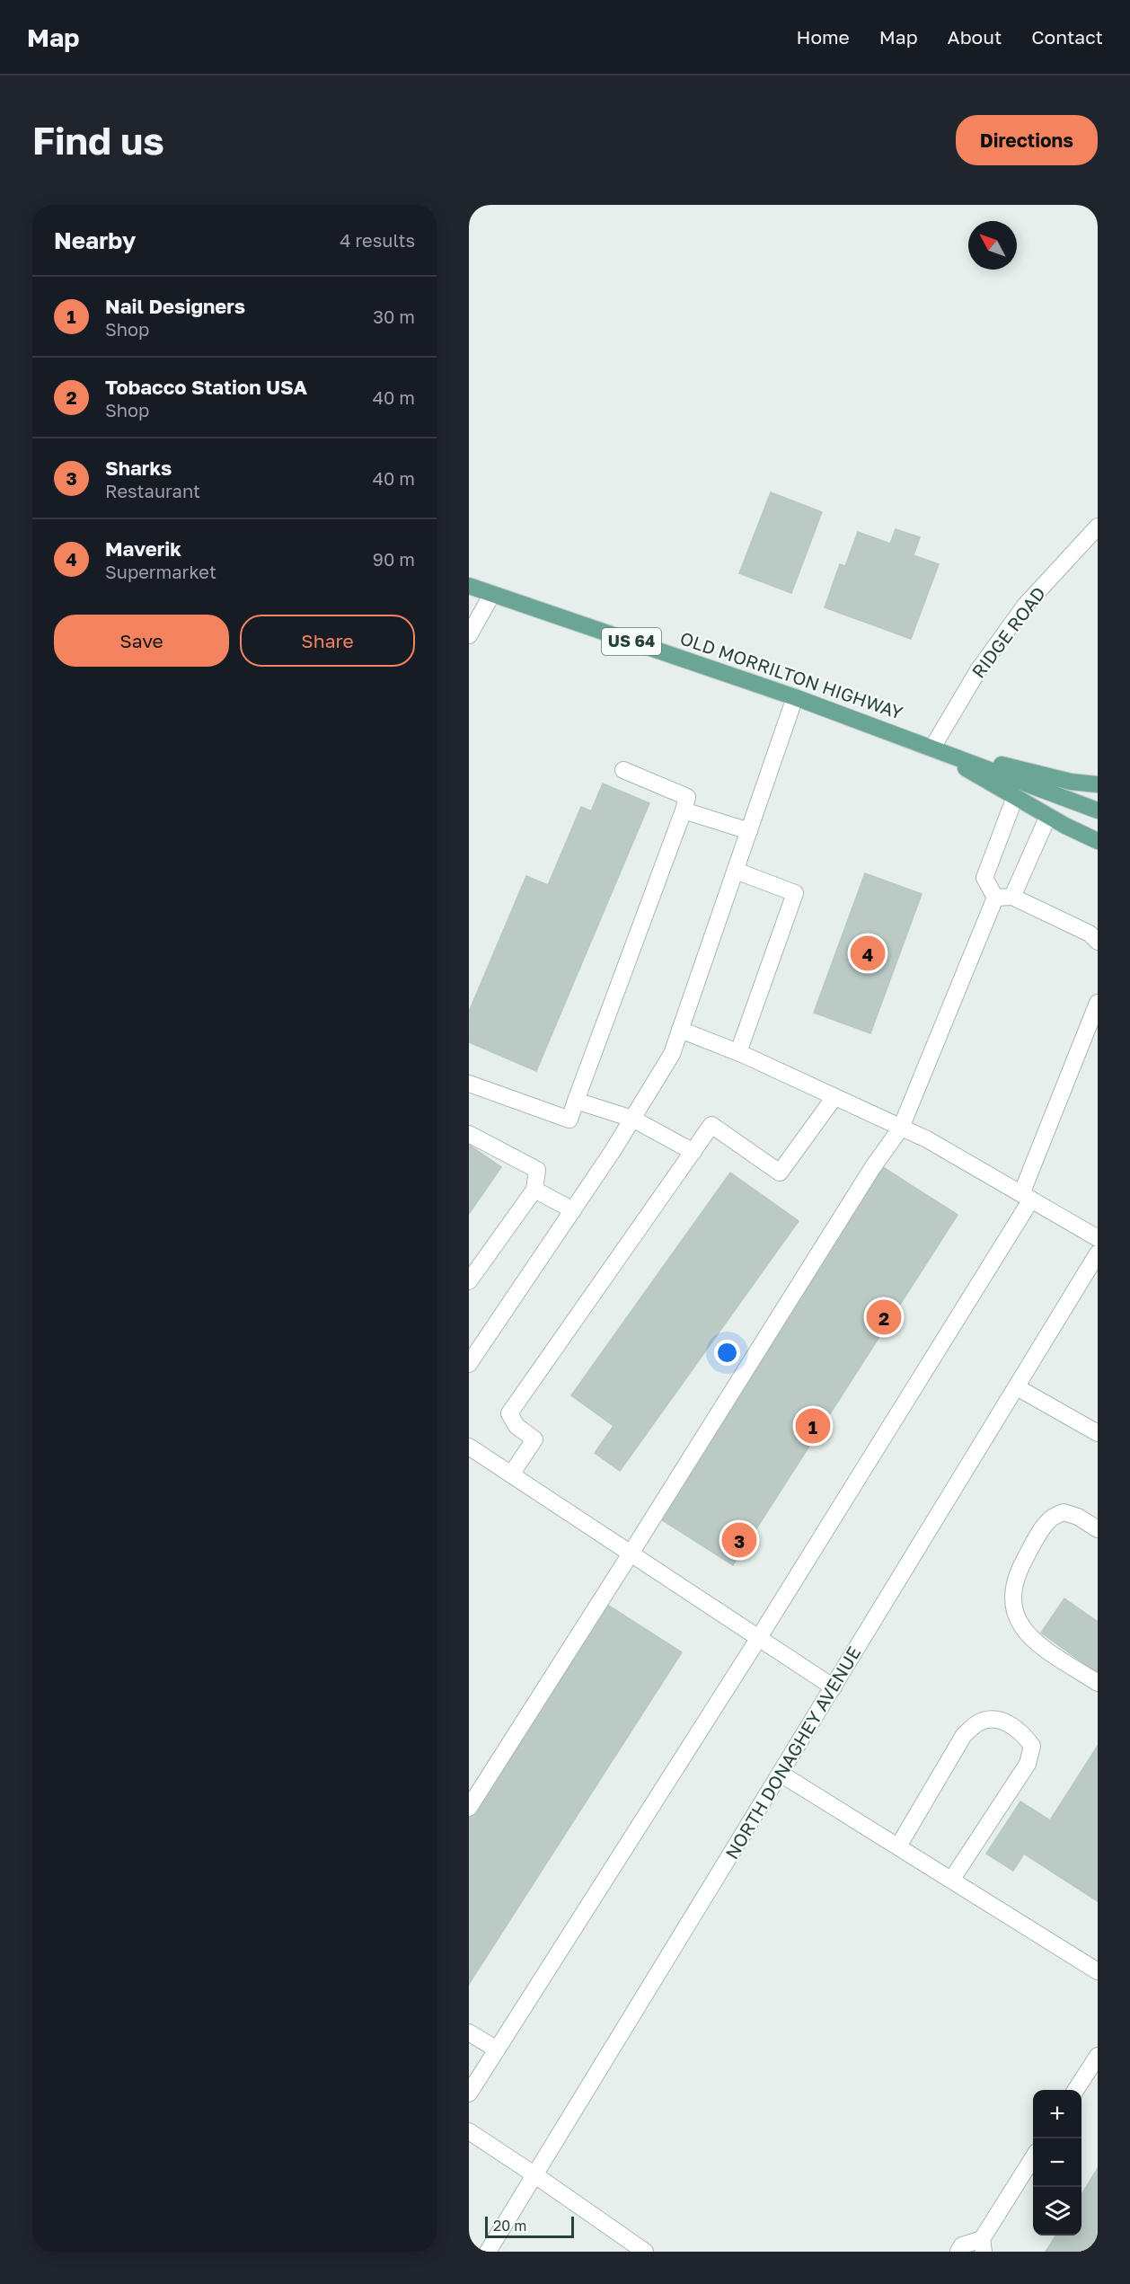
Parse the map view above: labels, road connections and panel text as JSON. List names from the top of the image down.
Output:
{
  "streets": {
    "main road": ["US 64", "OLD MORRILTON HIGHWAY"],
    "street": ["RIDGE ROAD", "NORTH DONAGHEY AVENUE"]
  },
  "crossings": [
    ["RIDGE ROAD", "OLD MORRILTON HIGHWAY"]
  ],
  "scale_bar": "20 m",
  "north": "top left",
  "page": {
    "header": "Map",
    "nav": [
      "Home",
      "Map",
      "About",
      "Contact"
    ],
    "buttons": [
      "Directions",
      ["Save", "Share"]
    ],
    "title": "Find us",
    "heading": ["Nearby", "4 results"],
    "list": [
      {
        "mark": "1",
        "name": "Nail Designers",
        "note": "Shop",
        "value": "30 m"
      },
      {
        "mark": "2",
        "name": "Tobacco Station USA",
        "note": "Shop",
        "value": "40 m"
      },
      {
        "mark": "3",
        "name": "Sharks",
        "note": "Restaurant",
        "value": "40 m"
      },
      {
        "mark": "4",
        "name": "Maverik",
        "note": "Supermarket",
        "value": "90 m"
      }
    ],
    "pins": [
      "4",
      "2",
      "1",
      "3"
    ],
    "map_buttons": ["+", "−"],
    "scale": "20 m"
  }
}
